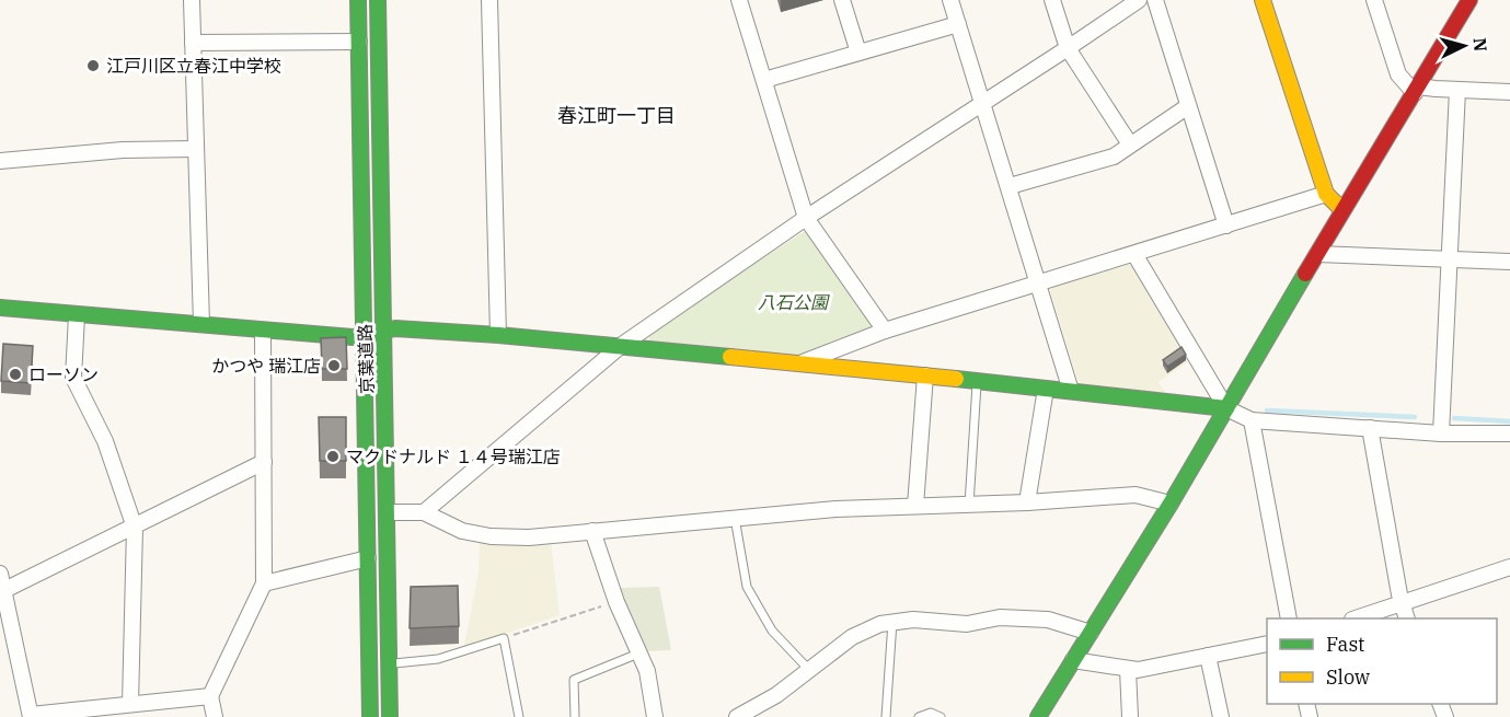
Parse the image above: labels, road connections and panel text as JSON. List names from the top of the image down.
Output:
{
  "streets": {
    "main road": ["京葉道路"]
  },
  "districts": ["春江町一丁目"],
  "parks": ["八石公園"],
  "places": [
    "江戸川区立春江中学校",
    "かつや 瑞江店",
    "ローソン",
    "マクドナルド １４号瑞江店"
  ],
  "legend": ["Fast", "Slow"],
  "north": "right"
}
